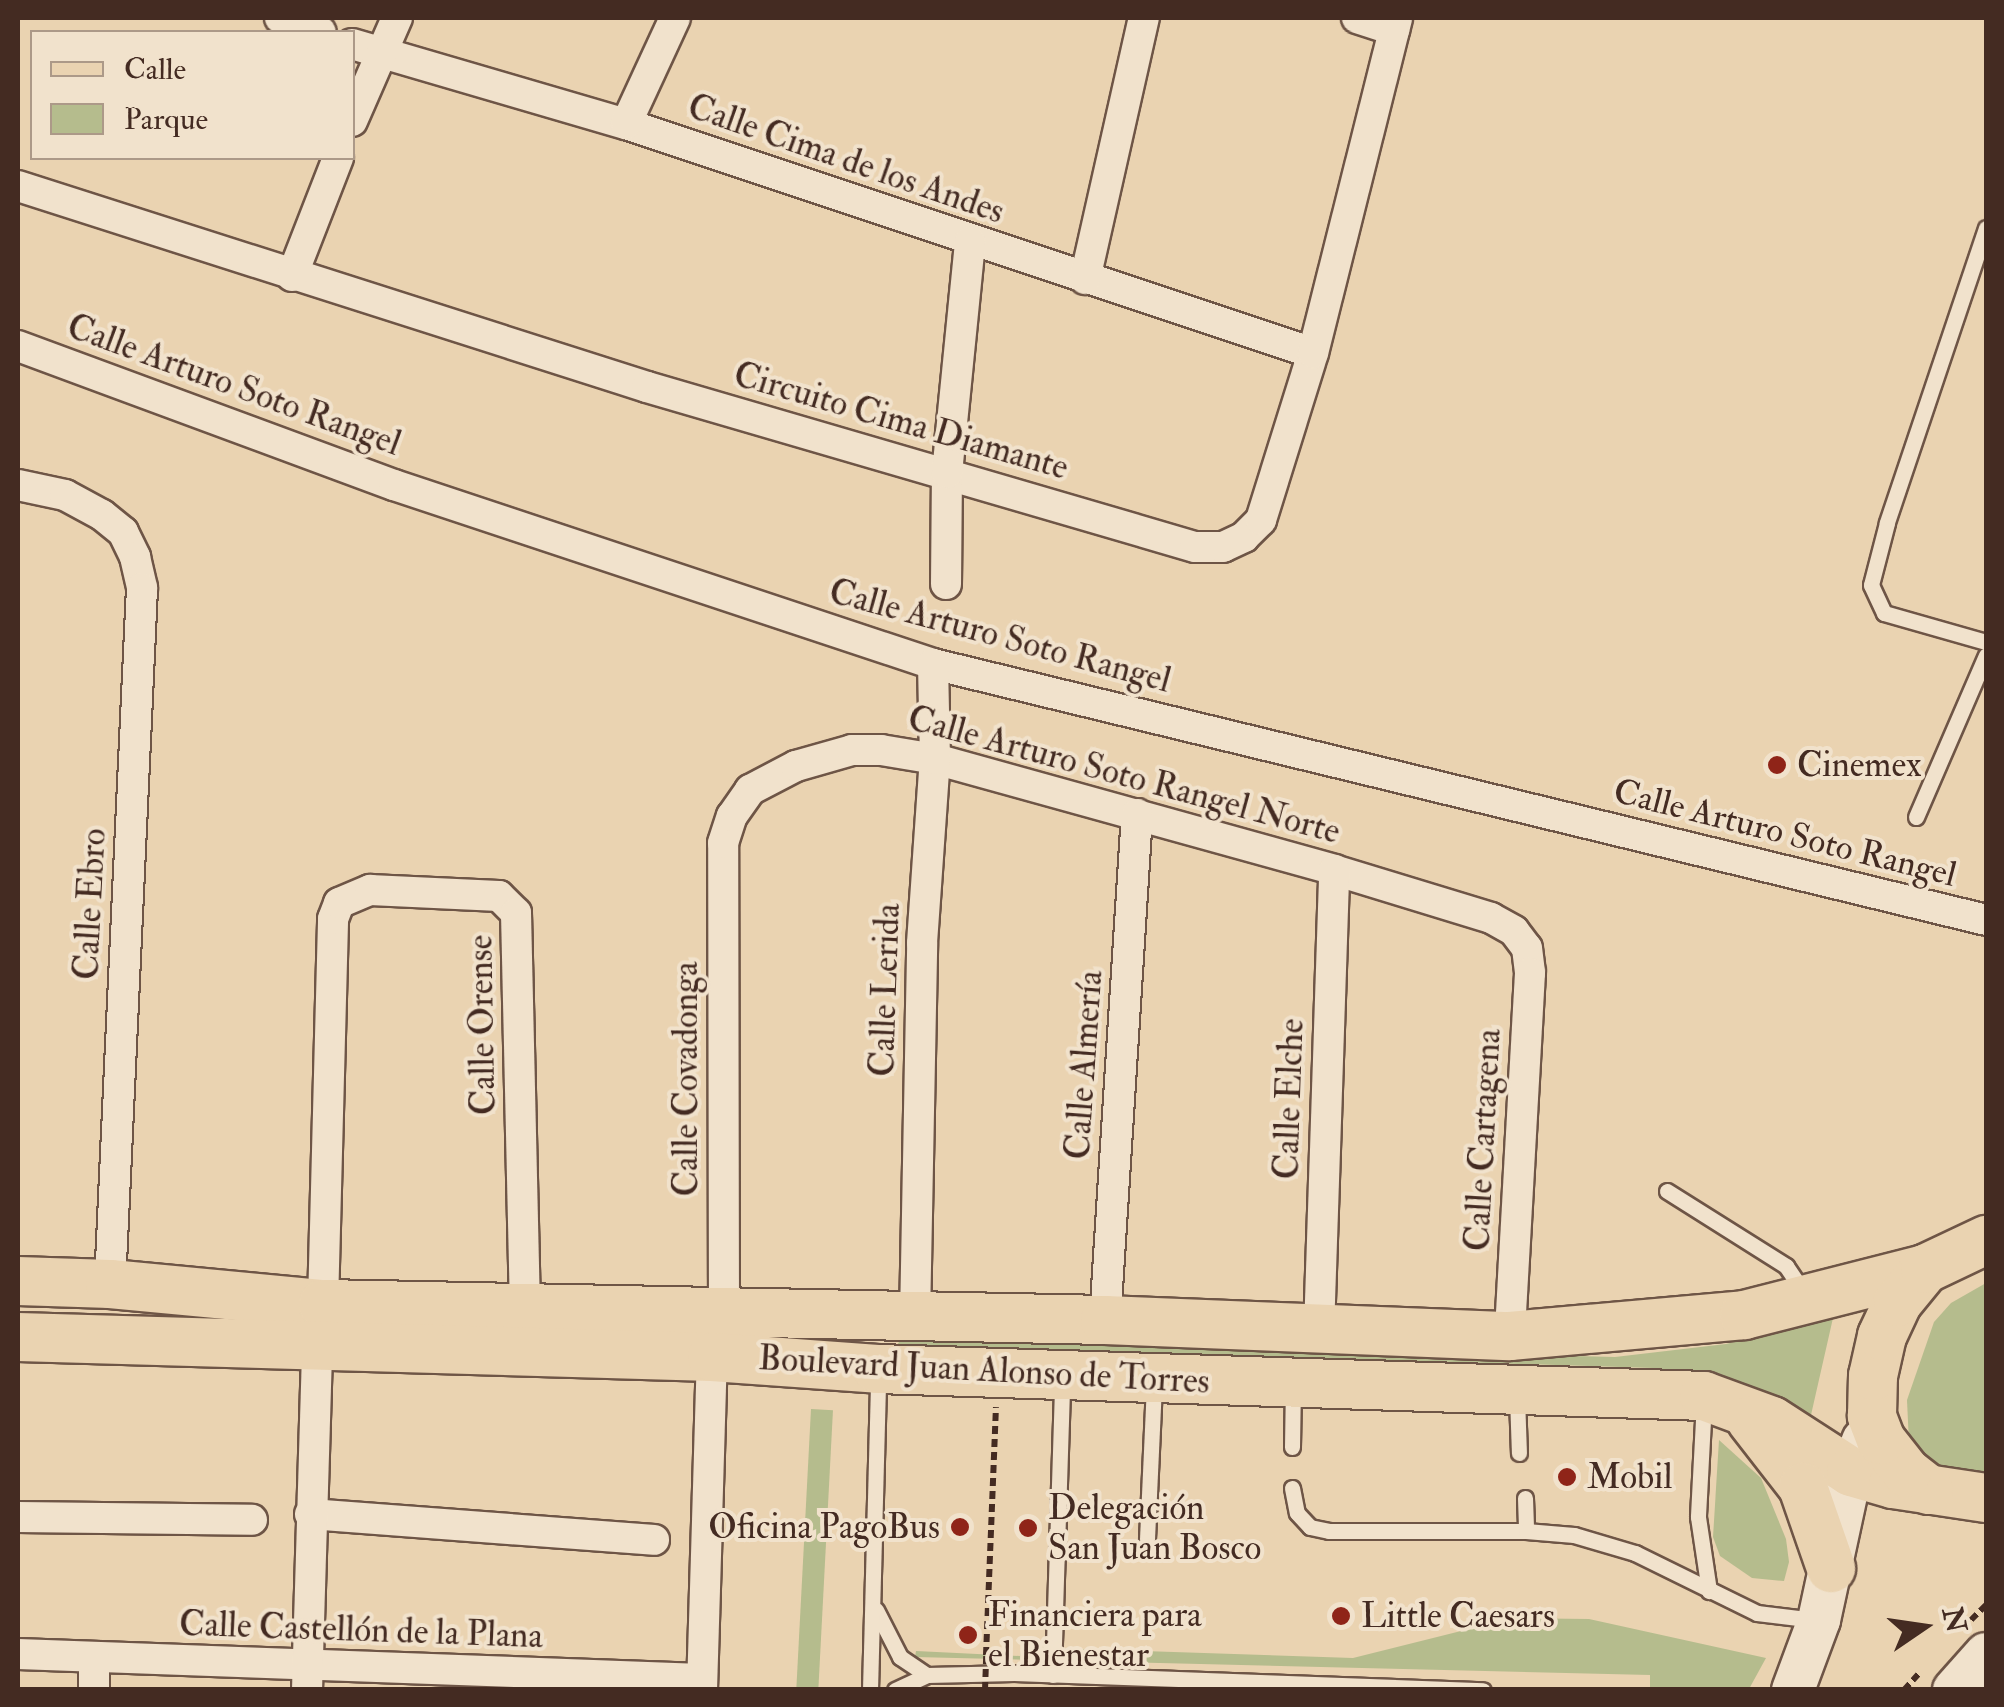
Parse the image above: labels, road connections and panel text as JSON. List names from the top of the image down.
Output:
{
  "streets": {
    "main road": ["Boulevard Juan Alonso de Torres"],
    "street": [
      "Calle Cima de los Andes",
      "Calle Arturo Soto Rangel",
      "Circuito Cima Diamante",
      "Calle Arturo Soto Rangel Norte",
      "Calle Ebro",
      "Calle Lerida",
      "Calle Orense",
      "Calle Almería",
      "Calle Covadonga",
      "Calle Elche",
      "Calle Cartagena",
      "Calle Castellón de la Plana"
    ]
  },
  "crossings": [
    ["Calle Cima de los Andes", "Circuito Cima Diamante"],
    ["Calle Arturo Soto Rangel", "Calle Lerida"],
    ["Calle Arturo Soto Rangel Norte", "Calle Lerida"],
    ["Calle Arturo Soto Rangel Norte", "Calle Almería"],
    ["Calle Arturo Soto Rangel Norte", "Calle Covadonga"],
    ["Calle Arturo Soto Rangel Norte", "Calle Elche"],
    ["Calle Arturo Soto Rangel Norte", "Calle Cartagena"],
    ["Calle Ebro", "Boulevard Juan Alonso de Torres"],
    ["Calle Lerida", "Boulevard Juan Alonso de Torres"],
    ["Calle Orense", "Boulevard Juan Alonso de Torres"],
    ["Calle Orense", "Calle Castellón de la Plana"],
    ["Calle Almería", "Boulevard Juan Alonso de Torres"],
    ["Calle Covadonga", "Boulevard Juan Alonso de Torres"],
    ["Calle Covadonga", "Calle Castellón de la Plana"],
    ["Calle Elche", "Boulevard Juan Alonso de Torres"],
    ["Calle Cartagena", "Boulevard Juan Alonso de Torres"]
  ],
  "places": [
    "Cinemex",
    "Mobil",
    "Oficina PagoBus",
    "Delegación San Juan Bosco",
    "Little Caesars",
    "Financiera para el Bienestar"
  ],
  "legend": ["Calle", "Parque"],
  "north": "right"
}
